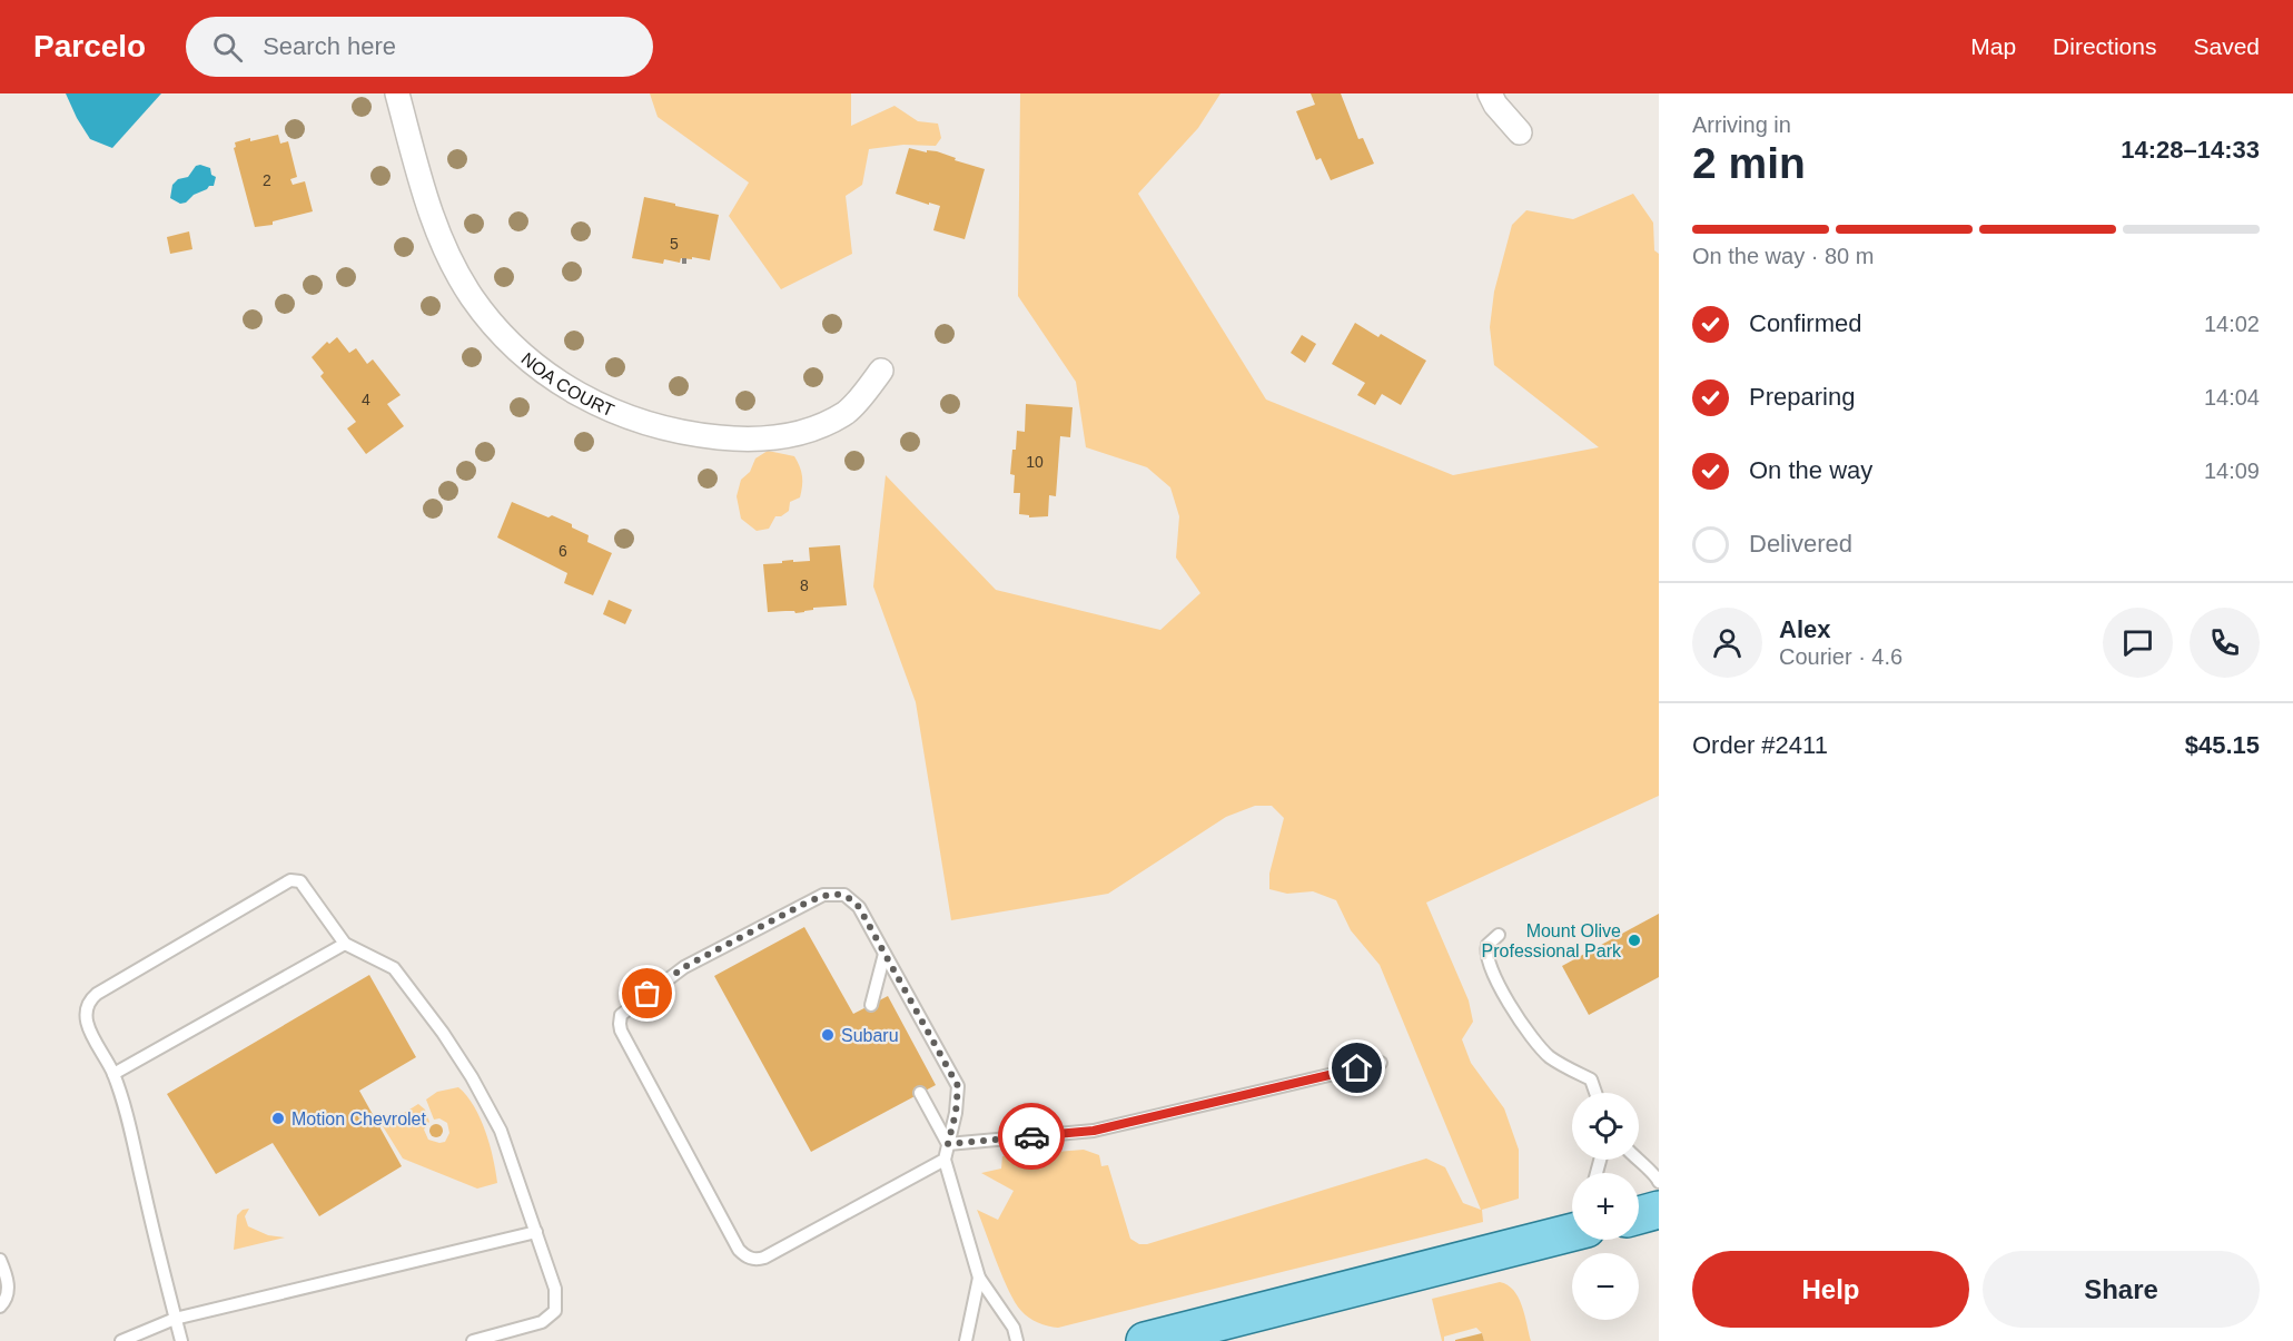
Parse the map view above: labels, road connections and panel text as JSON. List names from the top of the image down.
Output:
{
  "streets": {
    "street": ["NOA COURT"]
  },
  "places": ["Mount Olive Professional Park", "Subaru", "Motion Chevrolet"],
  "house_numbers": [
    "2",
    "5",
    "4",
    "10",
    "6",
    "8"
  ],
  "page": {
    "header": "Parcelo",
    "search": "Search here",
    "nav": ["Map", "Directions", "Saved"],
    "heading": ["2 min", "Arriving in", "14:28–14:33"],
    "panel": [
      "Alex",
      "Courier · 4.6",
      "Order #2411",
      "$45.15"
    ],
    "bar": "On the way · 80 m",
    "list": [
      ["Confirmed", "14:02"],
      ["Preparing", "14:04"],
      ["On the way", "14:09"],
      "Delivered"
    ],
    "map_buttons": ["+", "−"],
    "buttons": ["Help", "Share"]
  }
}
